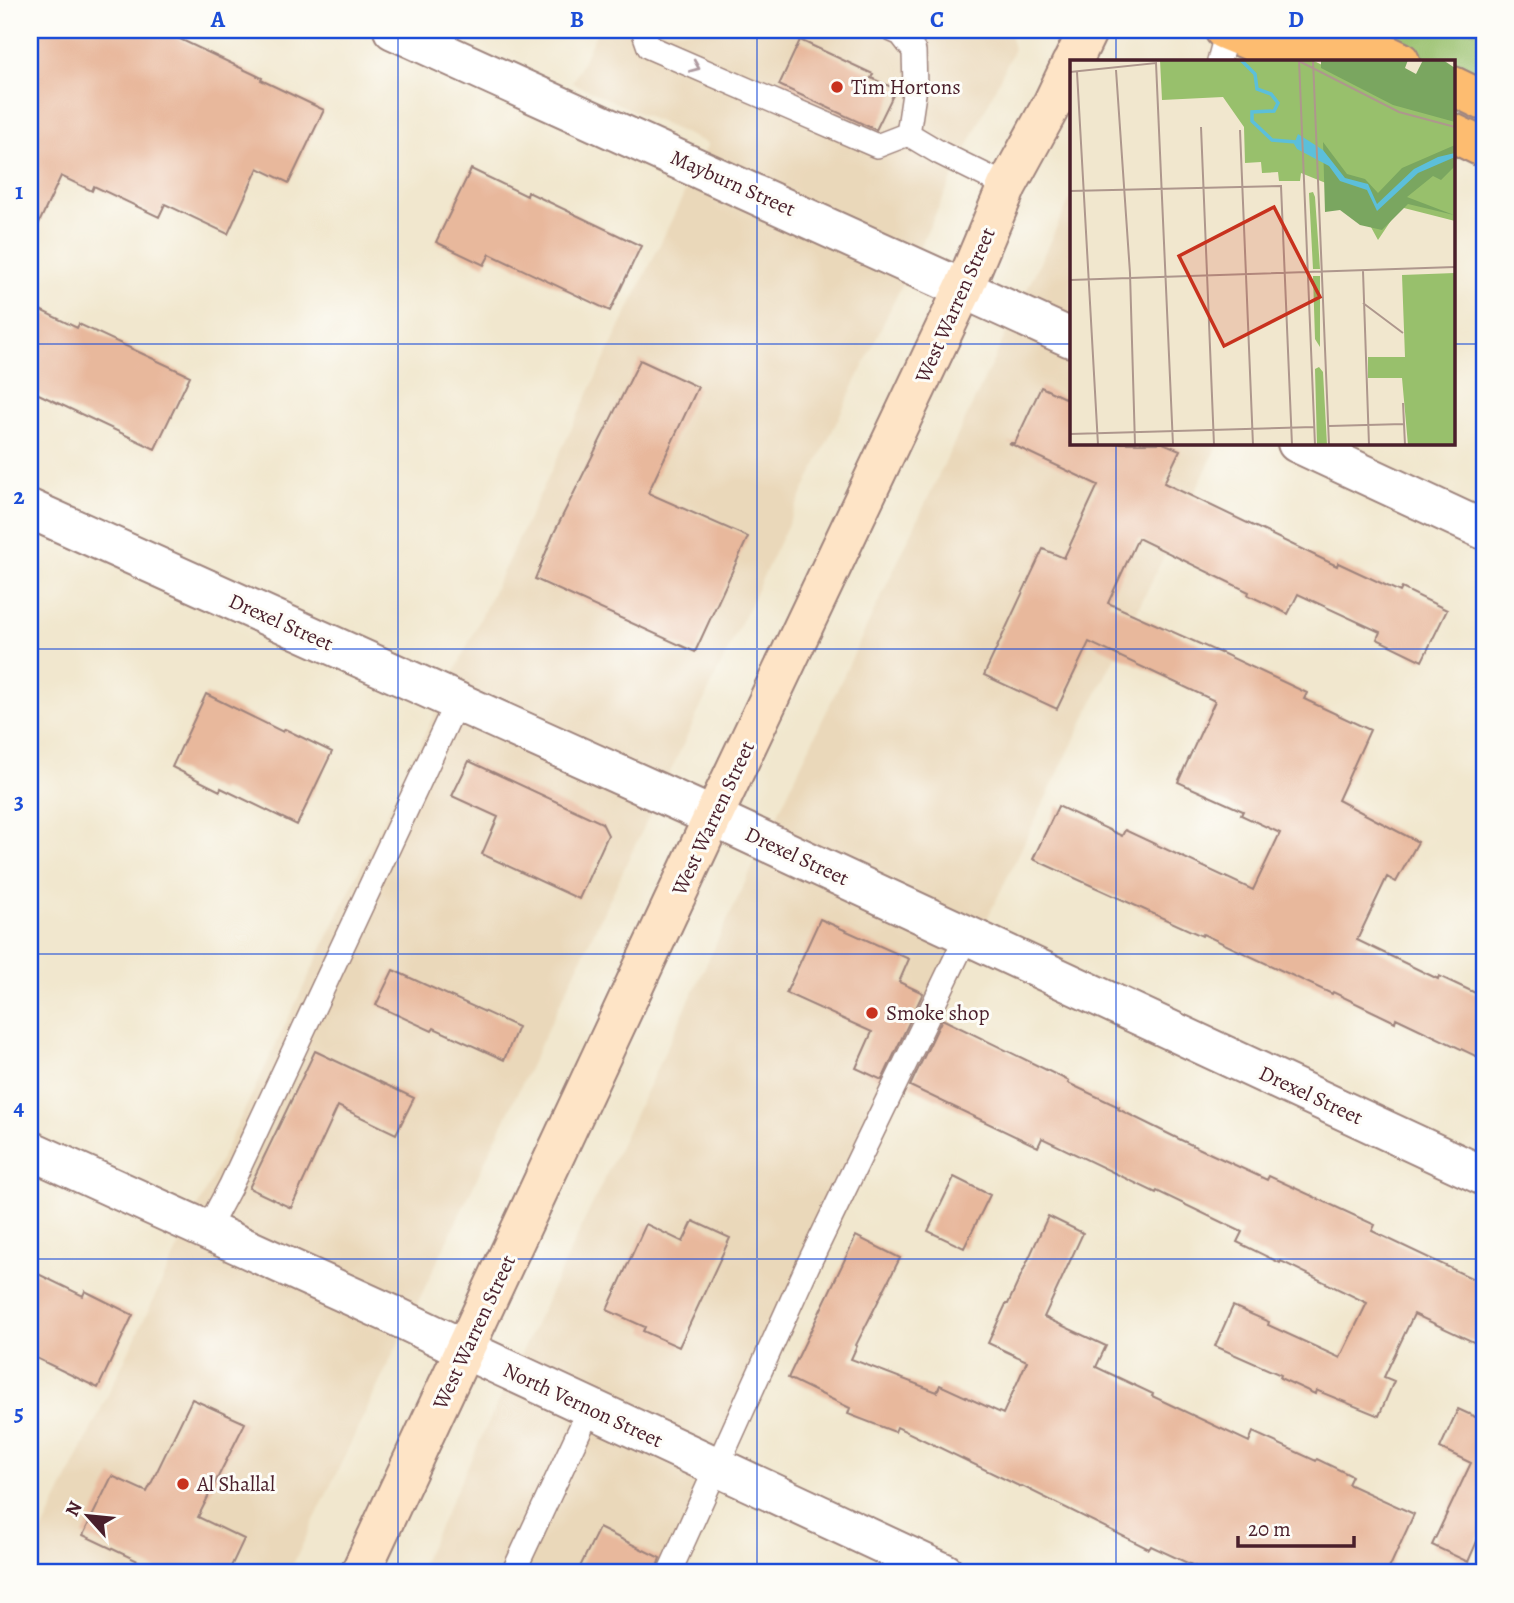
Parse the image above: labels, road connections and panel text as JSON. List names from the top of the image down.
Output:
{
  "streets": {
    "main road": ["West Warren Street"],
    "street": ["Mayburn Street", "Drexel Street", "North Vernon Street"]
  },
  "crossings": [
    ["Mayburn Street", "West Warren Street"],
    ["West Warren Street", "Drexel Street"],
    ["West Warren Street", "North Vernon Street"]
  ],
  "places": ["Tim Hortons", "Smoke shop", "Al Shallal"],
  "scale_bar": "20 m",
  "north": "top left",
  "grid": {
    "columns": [
      "A",
      "B",
      "C",
      "D"
    ],
    "rows": [
      "1",
      "2",
      "3",
      "4",
      "5"
    ]
  }
}
